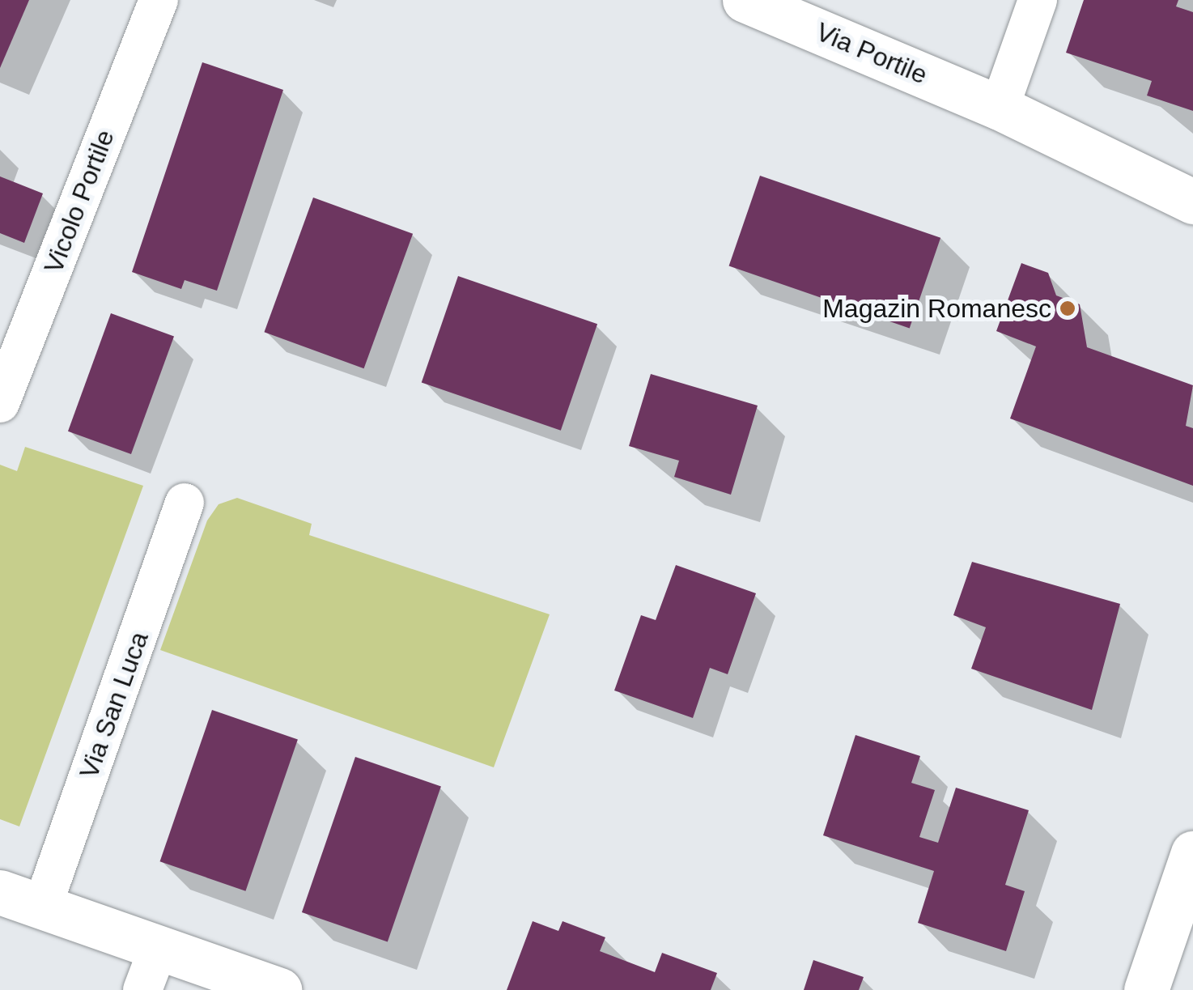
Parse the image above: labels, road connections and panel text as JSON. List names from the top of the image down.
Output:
{
  "streets": {
    "street": ["Via Portile", "Vicolo Portile", "Via San Luca"]
  },
  "places": ["Magazin Romanesc"]
}
